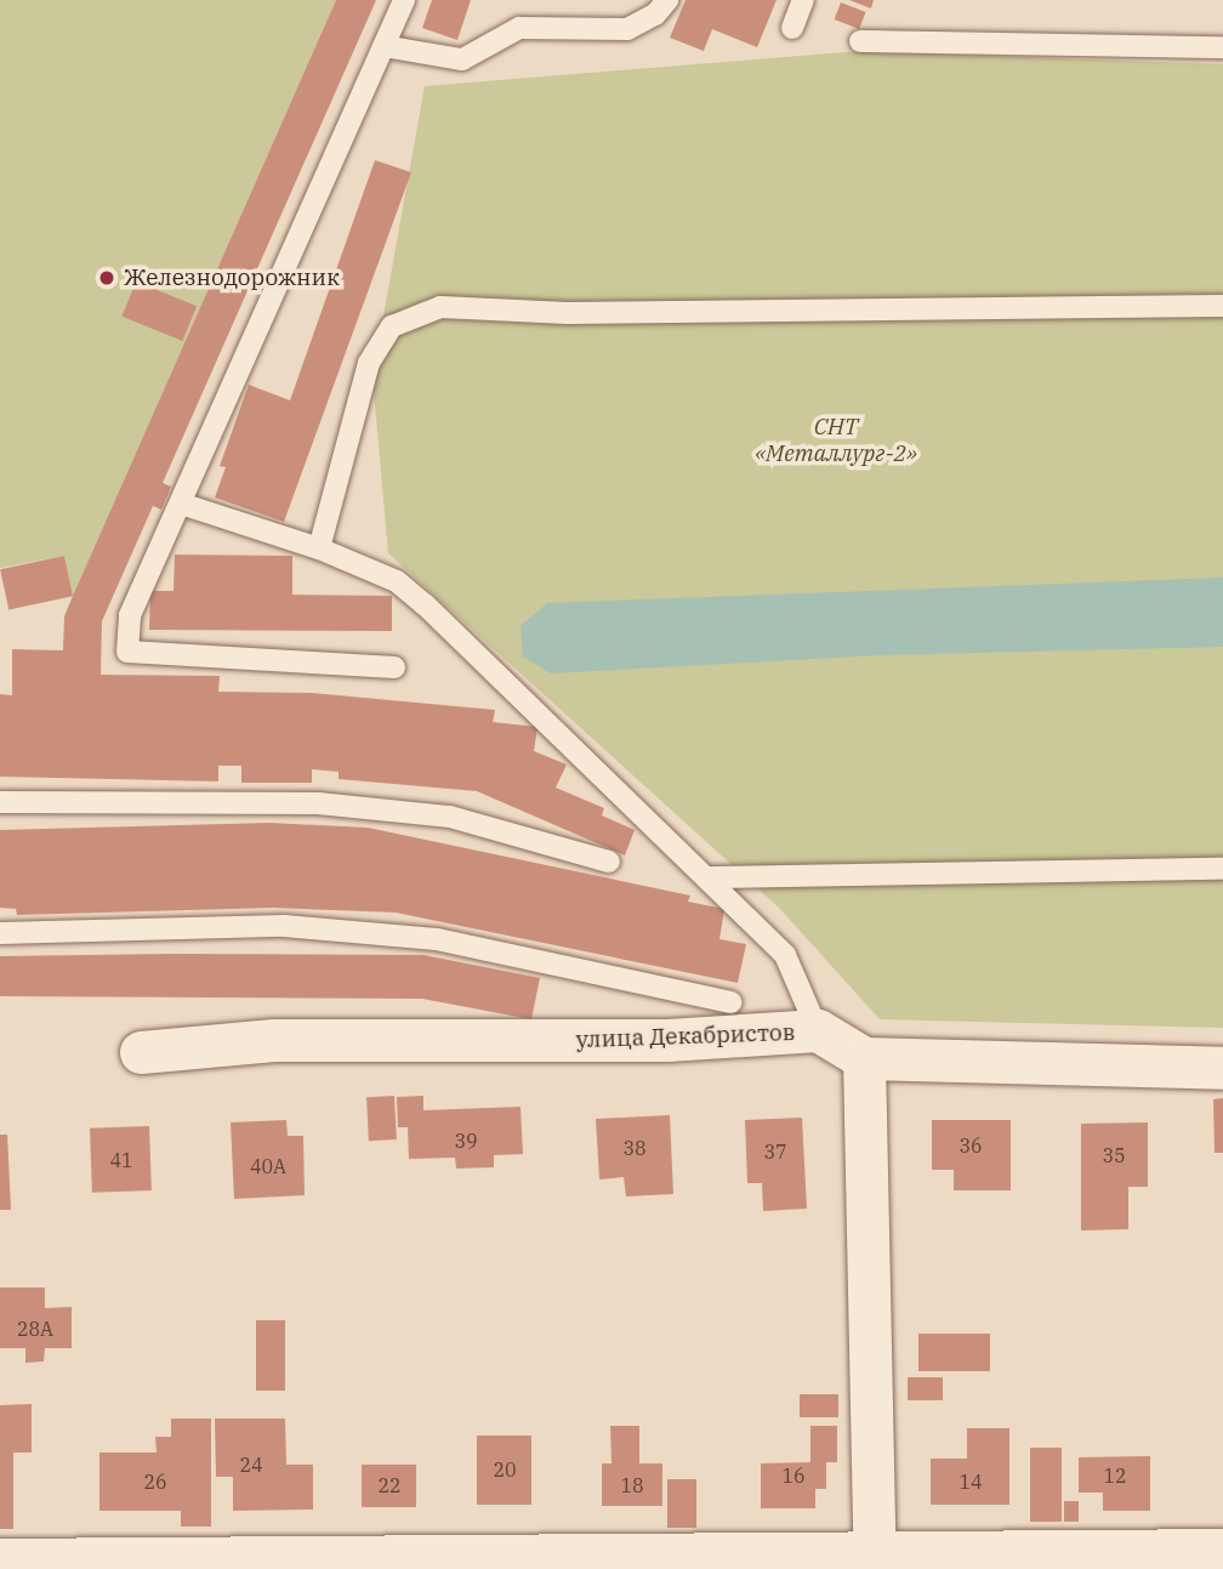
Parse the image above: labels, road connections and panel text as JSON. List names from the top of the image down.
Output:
{
  "streets": {
    "street": ["улица Декабристов"]
  },
  "parks": ["СНТ «Металлург-2»"],
  "places": ["Железнодорожник"],
  "house_numbers": [
    "39",
    "36",
    "38",
    "37",
    "35",
    "41",
    "40А",
    "28А",
    "24",
    "20",
    "16",
    "12",
    "26",
    "14",
    "22",
    "18"
  ]
}
